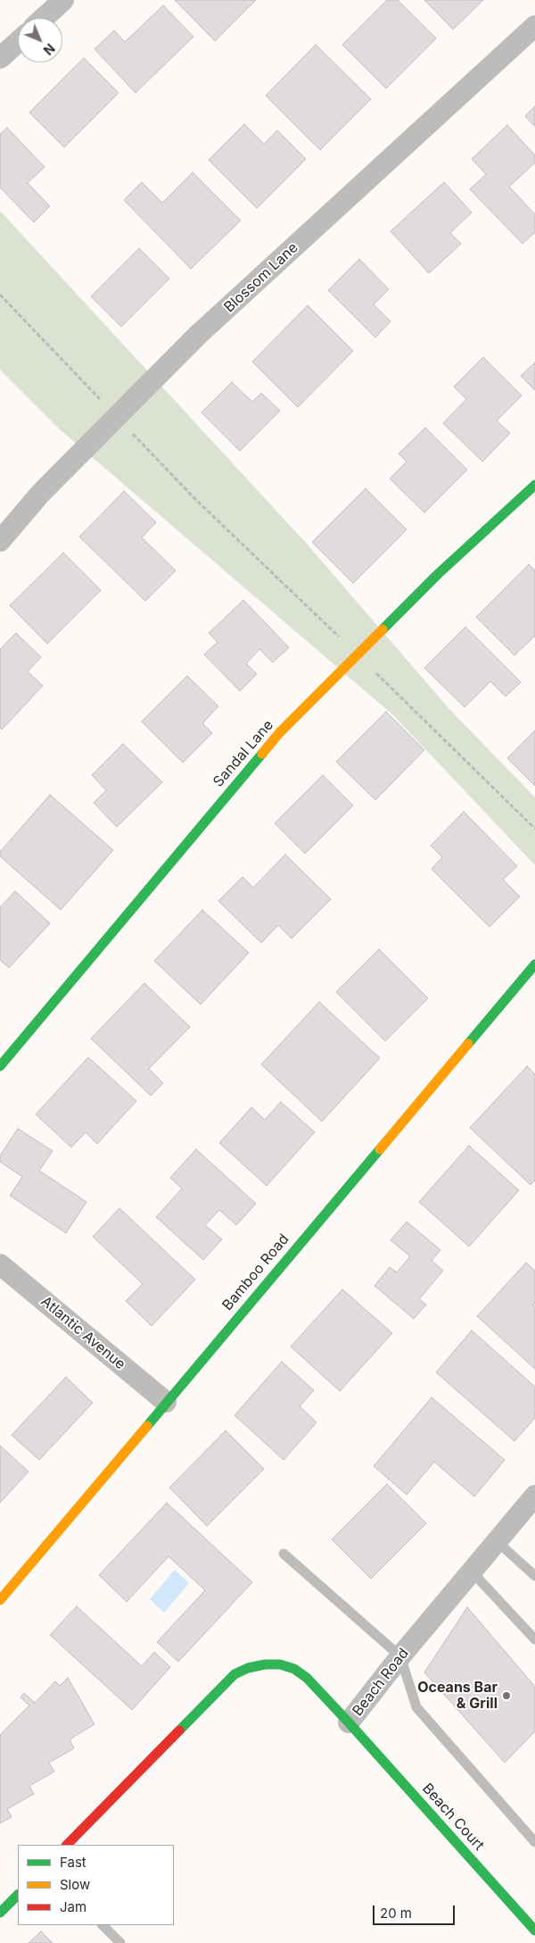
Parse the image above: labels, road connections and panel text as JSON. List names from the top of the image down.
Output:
{
  "streets": {
    "street": [
      "Blossom Lane",
      "Sandal Lane",
      "Bamboo Road",
      "Atlantic Avenue",
      "Beach Road",
      "Beach Court"
    ]
  },
  "crossings": [
    ["Bamboo Road", "Atlantic Avenue"],
    ["Beach Road", "Beach Court"]
  ],
  "places": ["Oceans Bar & Grill"],
  "legend": ["Fast", "Slow", "Jam"],
  "scale_bar": "20 m",
  "north": "bottom right"
}
